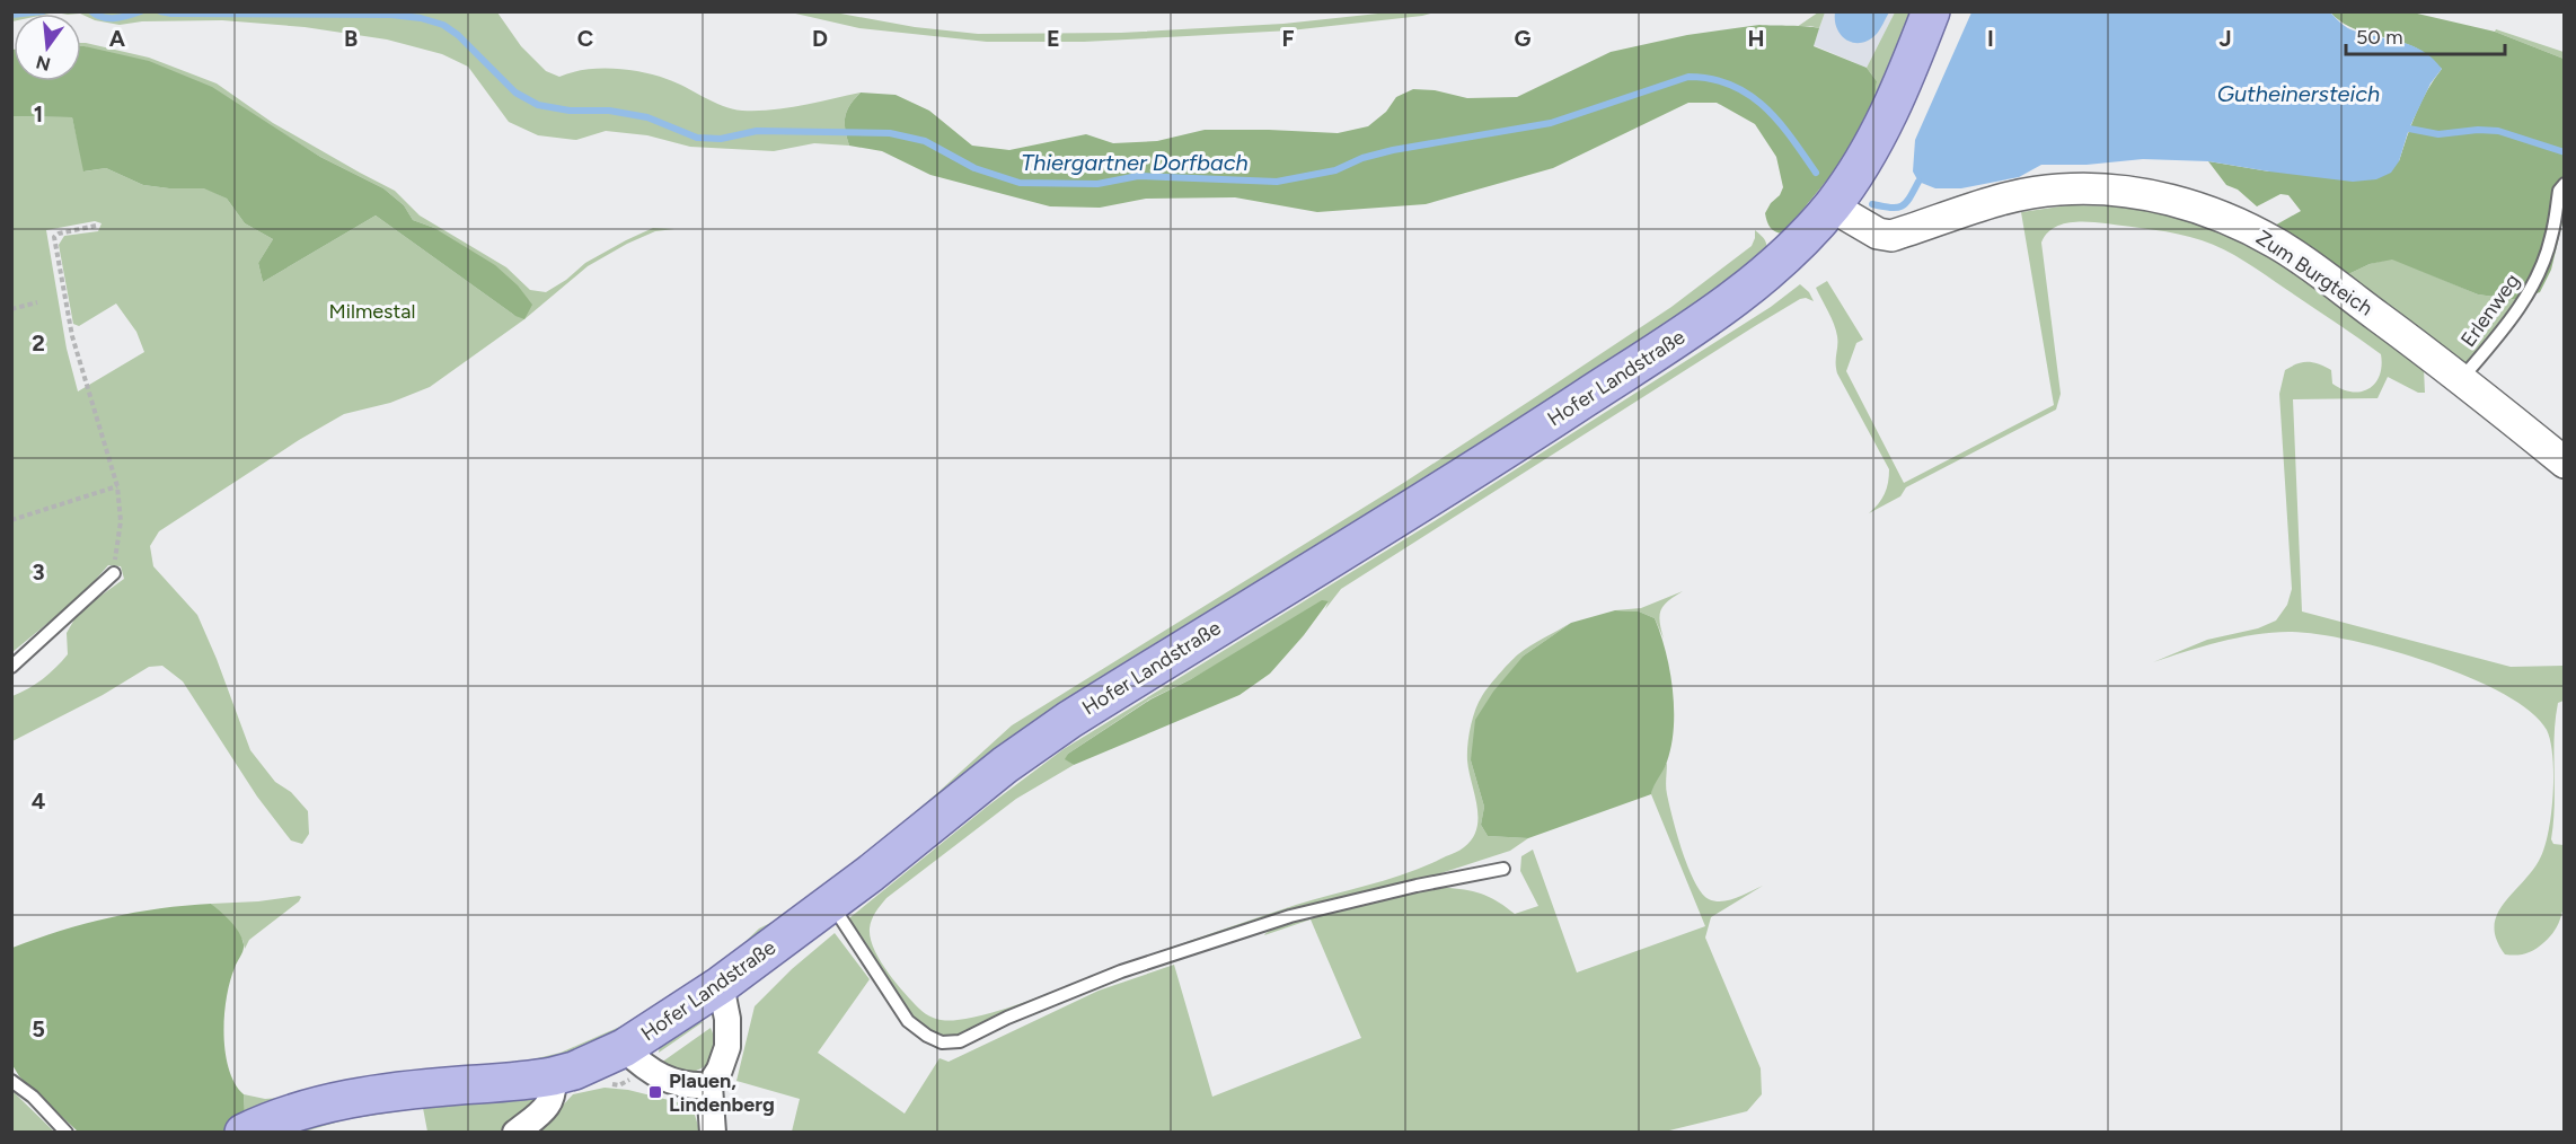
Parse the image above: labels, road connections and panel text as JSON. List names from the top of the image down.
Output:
{
  "streets": {
    "main road": ["Hofer Landstraße"],
    "street": ["Zum Burgteich"],
    "lane": ["Erlenweg"]
  },
  "crossings": [
    ["Zum Burgteich", "Erlenweg"],
    ["Zum Burgteich", "Hofer Landstraße"]
  ],
  "water": ["Gutheinersteich", "Thiergartner Dorfbach"],
  "parks": ["Milmestal"],
  "places": {
    "transit": ["Plauen, Lindenberg"]
  },
  "scale_bar": "50 m",
  "north": "bottom",
  "grid": {
    "columns": [
      "A",
      "B",
      "C",
      "D",
      "E",
      "F",
      "G",
      "H",
      "I",
      "J"
    ],
    "rows": [
      "1",
      "2",
      "3",
      "4",
      "5"
    ]
  }
}
